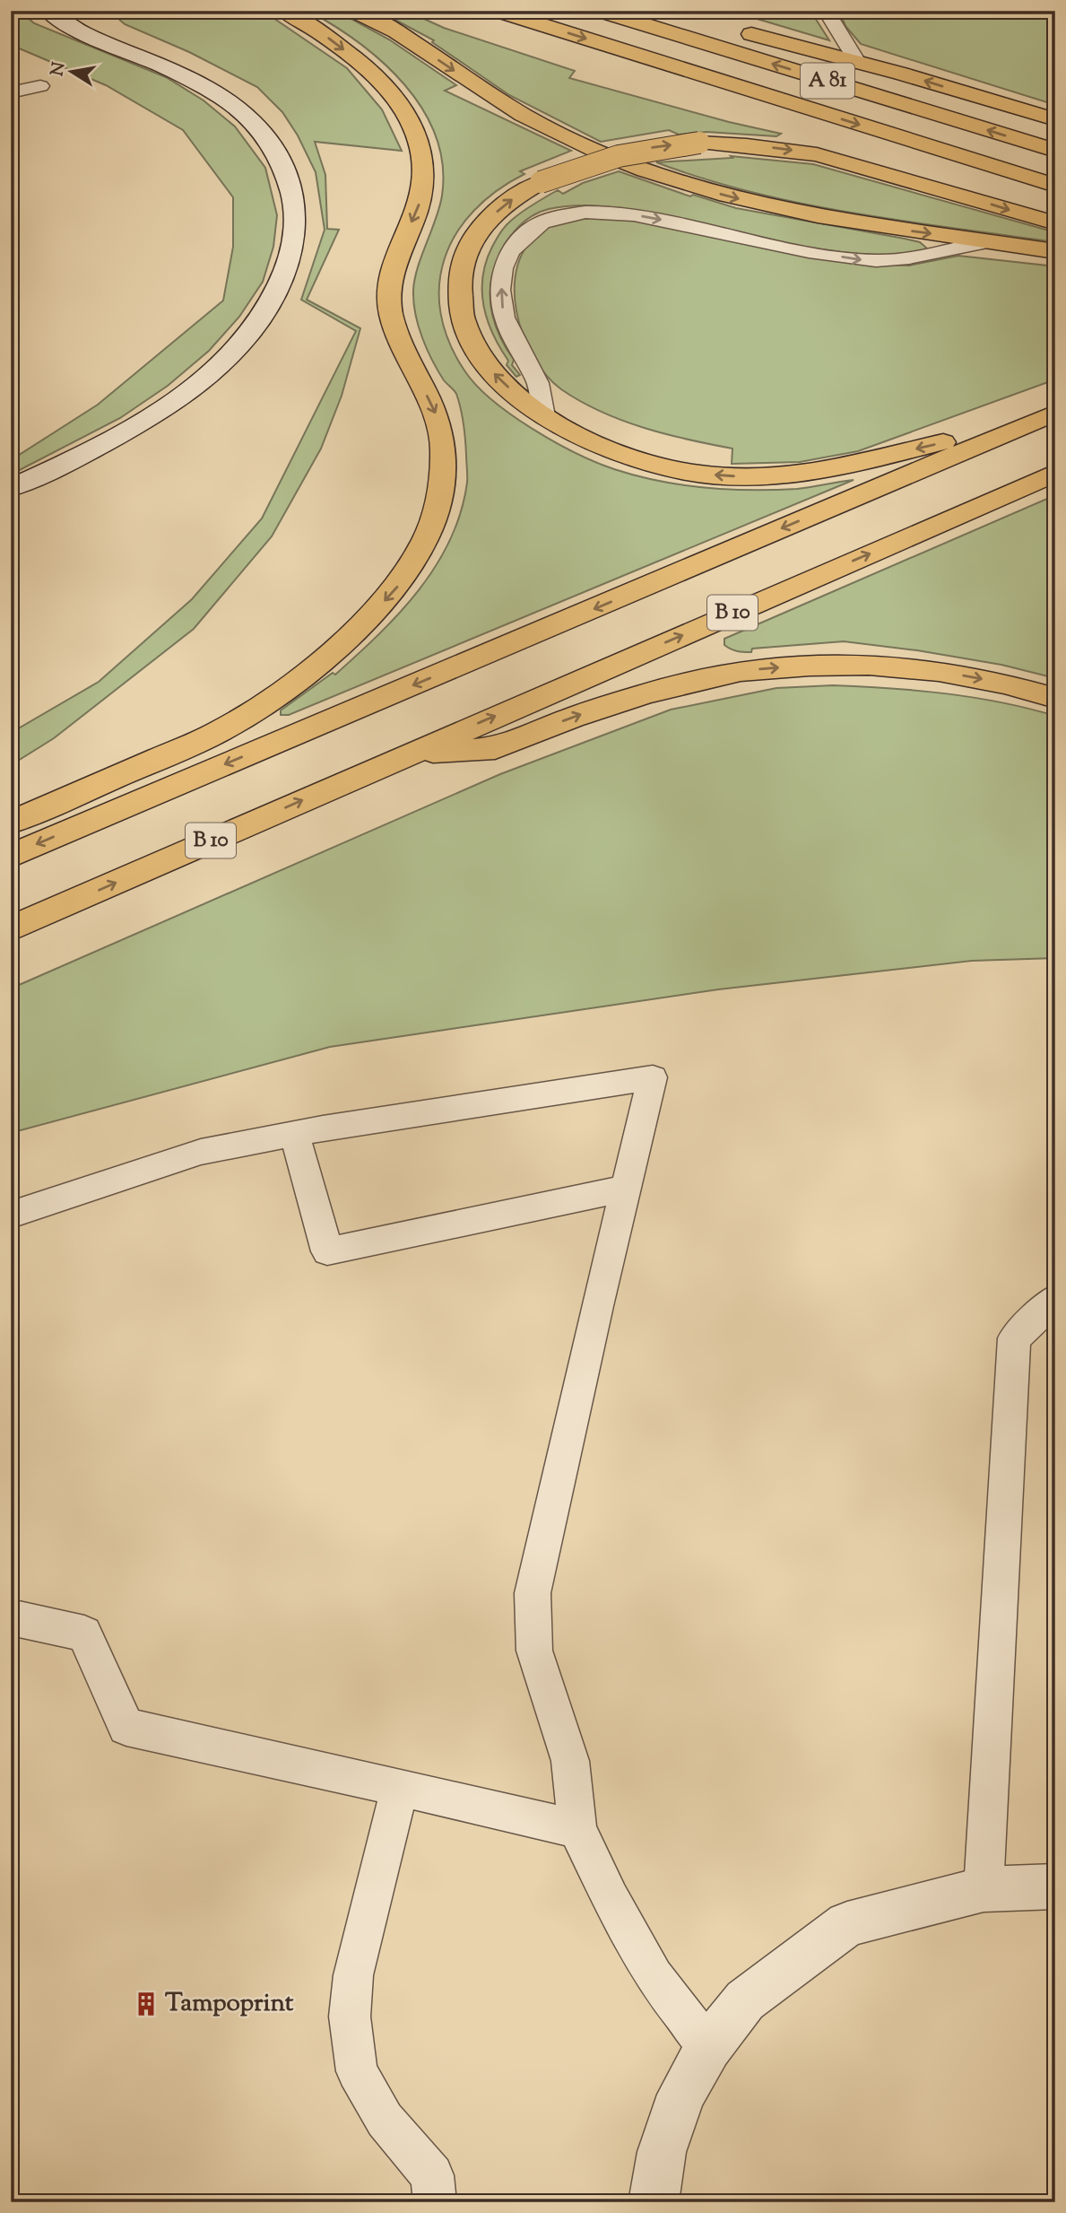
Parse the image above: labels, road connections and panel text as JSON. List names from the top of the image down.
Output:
{
  "streets": {
    "highway": ["A 81", "B 10"]
  },
  "places": {
    "building": ["Tampoprint"]
  },
  "north": "left"
}
